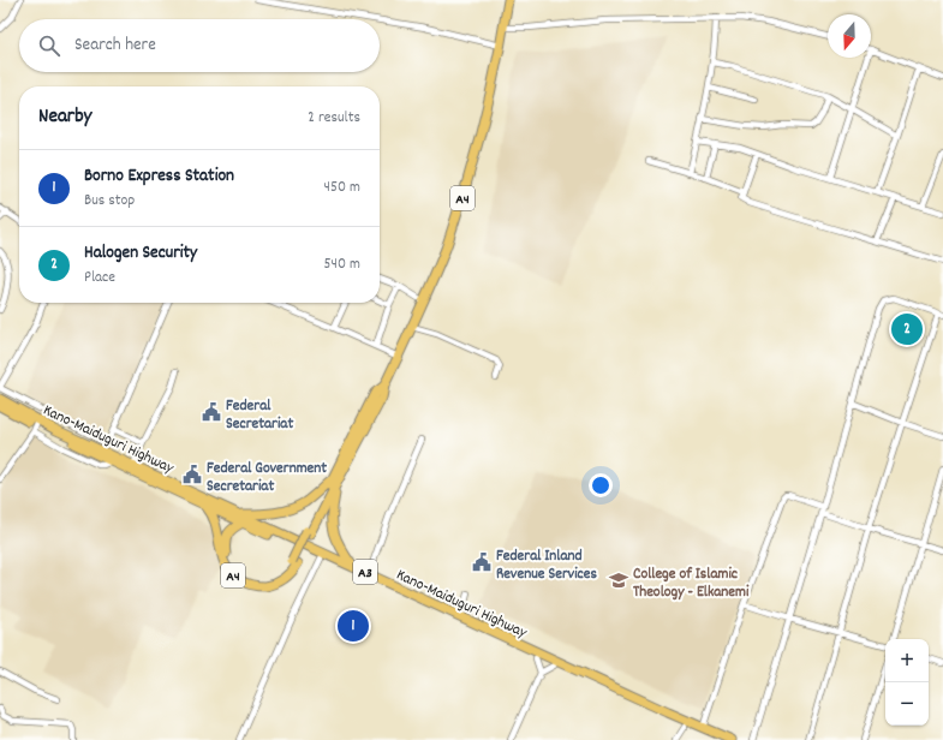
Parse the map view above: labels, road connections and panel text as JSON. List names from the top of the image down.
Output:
{
  "streets": {
    "highway": ["A4", "Kano-Maiduguri Highway", "A3"]
  },
  "crossings": [
    ["A4", "Kano-Maiduguri Highway"]
  ],
  "places": {
    "public building": ["Federal Secretariat", "Federal Government Secretariat", "Federal Inland Revenue Services"],
    "school or university": ["College of Islamic Theology - Elkanemi"]
  },
  "north": "bottom",
  "page": {
    "search": "Search here",
    "heading": ["Nearby", "2 results"],
    "list": [
      {
        "mark": "1",
        "name": "Borno Express Station",
        "note": "Bus stop",
        "value": "450 m"
      },
      {
        "mark": "2",
        "name": "Halogen Security",
        "note": "Place",
        "value": "540 m"
      }
    ],
    "pins": ["2", "1"],
    "map_buttons": ["+", "−"]
  }
}
